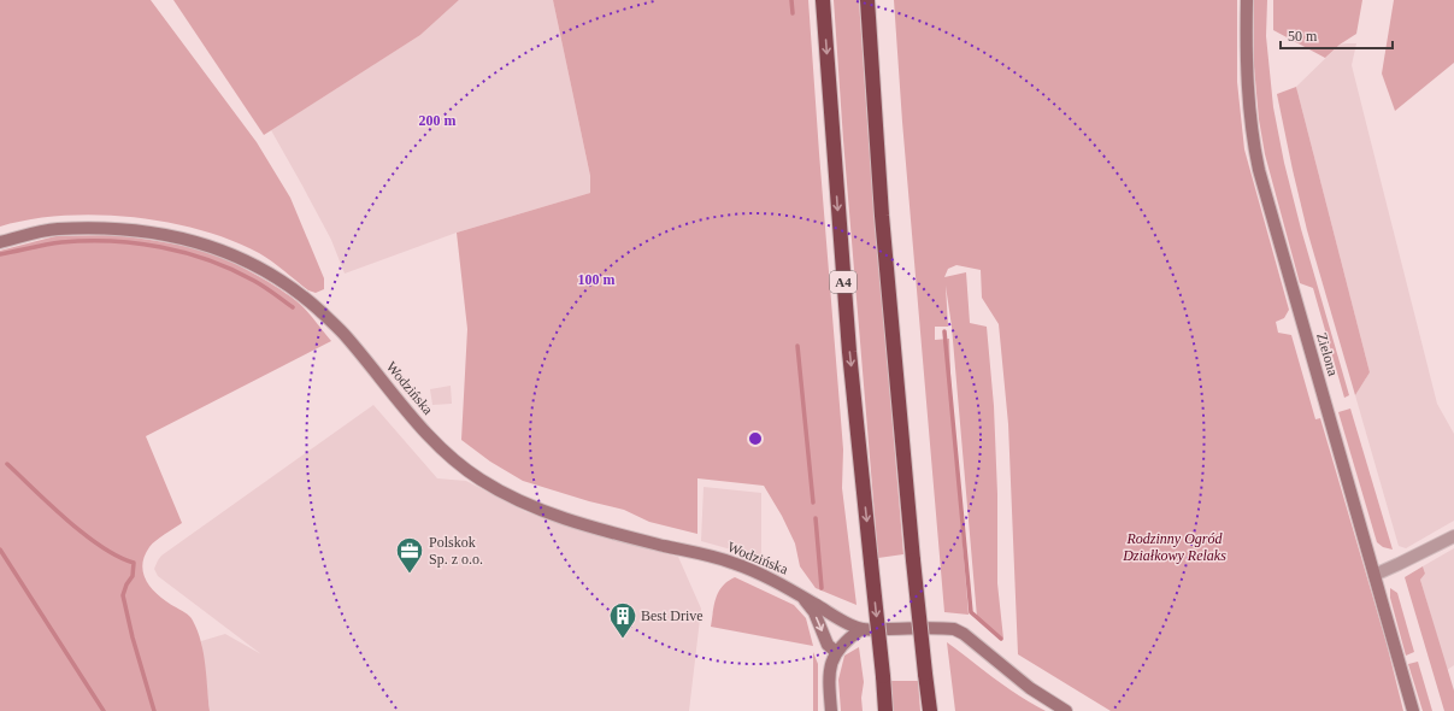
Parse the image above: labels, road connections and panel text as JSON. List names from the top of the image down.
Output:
{
  "streets": {
    "highway": ["A4"],
    "street": ["Zielona", "Wodzińska"]
  },
  "parks": ["Rodzinny Ogród Działkowy Relaks"],
  "places": {
    "office": ["Polskok Sp. z o.o."],
    "building": ["Best Drive"]
  },
  "scale_bar": "50 m",
  "rings": ["200 m", "100 m"]
}
